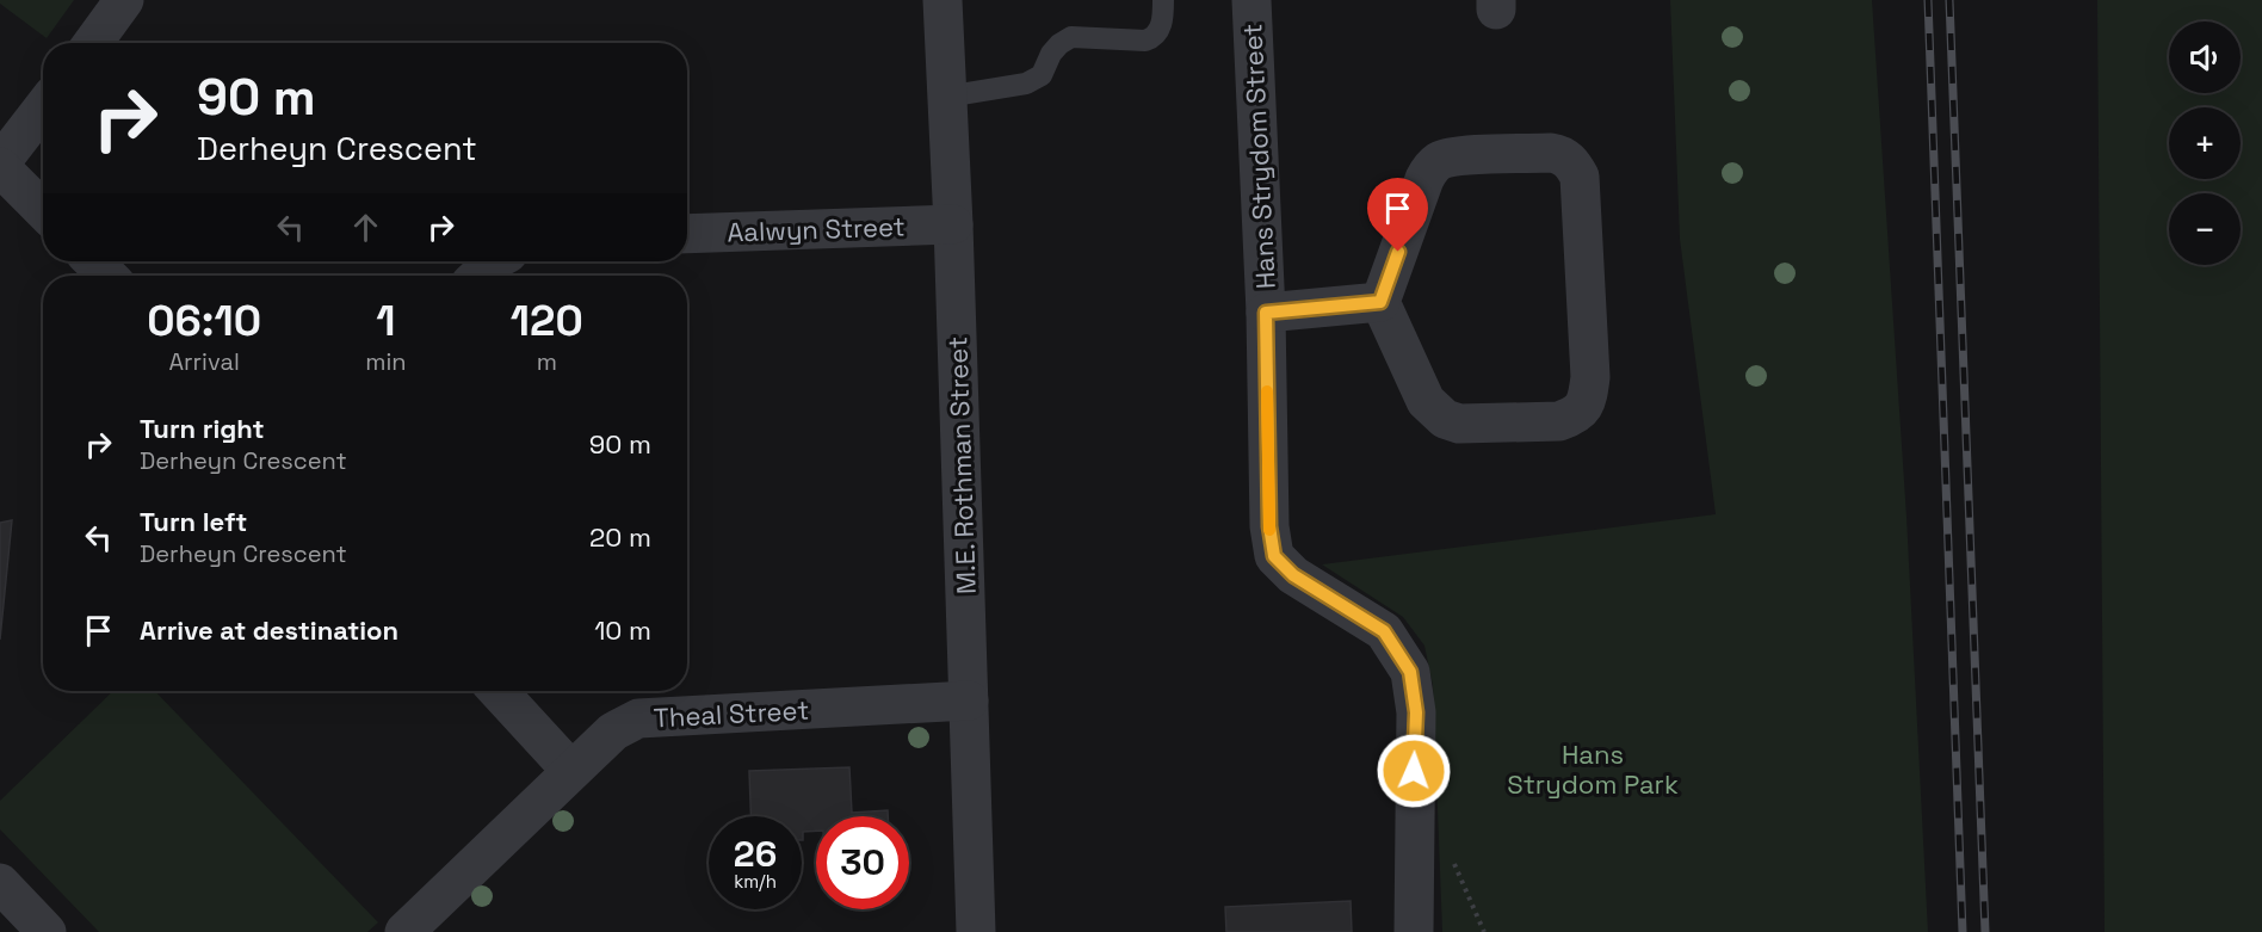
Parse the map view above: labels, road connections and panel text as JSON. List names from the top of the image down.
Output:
{
  "streets": {
    "street": [
      "Hans Strydom Street",
      "Aalwyn Street",
      "M.E. Rothman Street",
      "Theal Street"
    ]
  },
  "crossings": [
    ["Aalwyn Street", "M.E. Rothman Street"],
    ["M.E. Rothman Street", "Theal Street"]
  ],
  "parks": ["Hans Strydom Park"],
  "page": {
    "map_buttons": ["+", "−"],
    "turn": ["90 m", "Derheyn Crescent"],
    "eta": [
      "06:10",
      "Arrival",
      "1",
      "min",
      "120",
      "m"
    ],
    "list": [
      {
        "name": "Turn right",
        "note": "Derheyn Crescent",
        "value": "90 m"
      },
      {
        "name": "Turn left",
        "note": "Derheyn Crescent",
        "value": "20 m"
      },
      {
        "name": "Arrive at destination",
        "value": "10 m"
      }
    ],
    "speed": "26 km/h",
    "limit": "30"
  }
}
